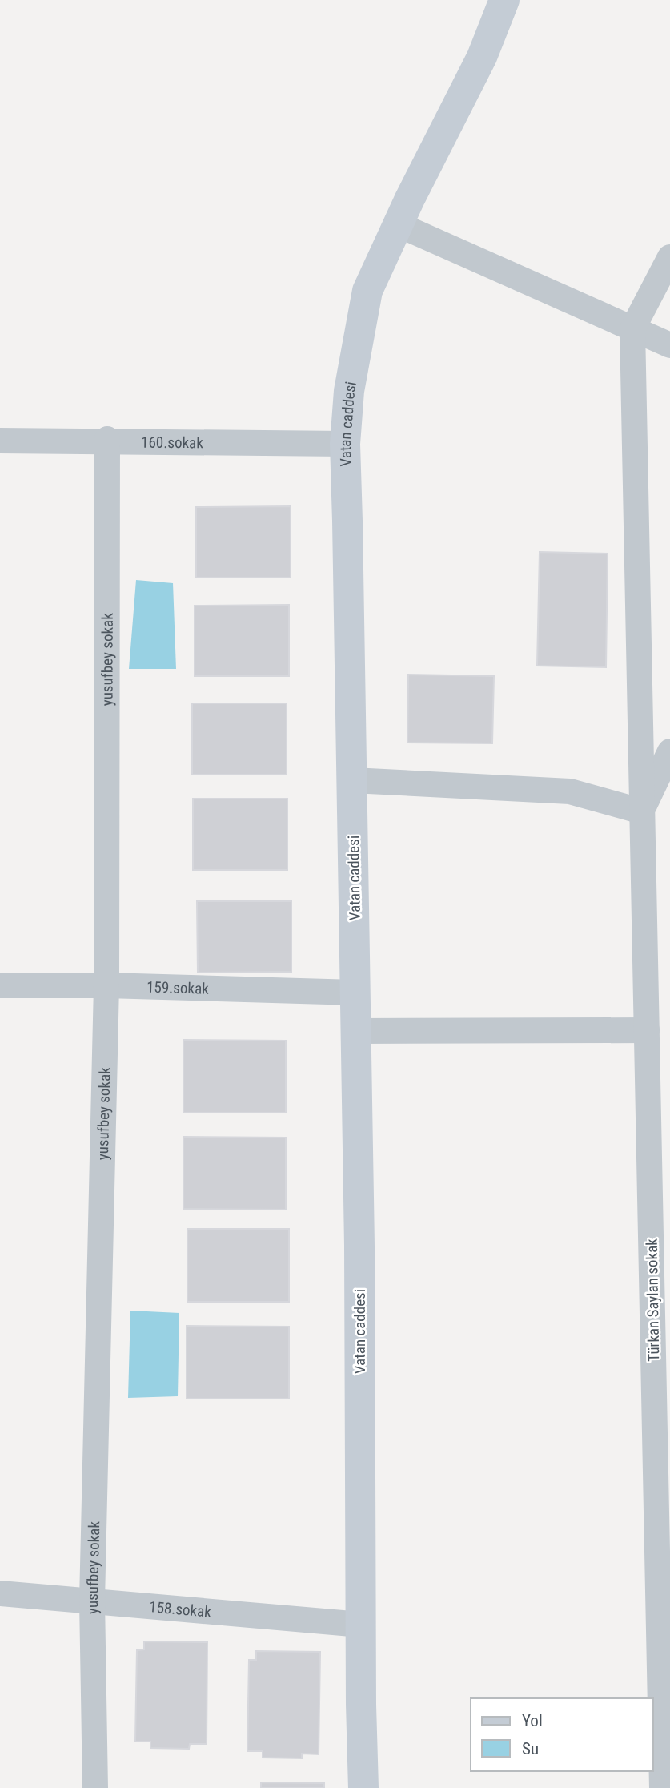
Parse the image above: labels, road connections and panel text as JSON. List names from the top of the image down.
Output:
{
  "streets": {
    "street": [
      "Vatan caddesi",
      "160.sokak",
      "yusufbey sokak",
      "159.sokak",
      "Türkan Saylan sokak",
      "158.sokak"
    ]
  },
  "crossings": [
    ["Vatan caddesi", "160.sokak"],
    ["Vatan caddesi", "159.sokak"],
    ["Vatan caddesi", "158.sokak"],
    ["160.sokak", "yusufbey sokak"],
    ["yusufbey sokak", "159.sokak"],
    ["yusufbey sokak", "158.sokak"]
  ],
  "legend": ["Yol", "Su"]
}
